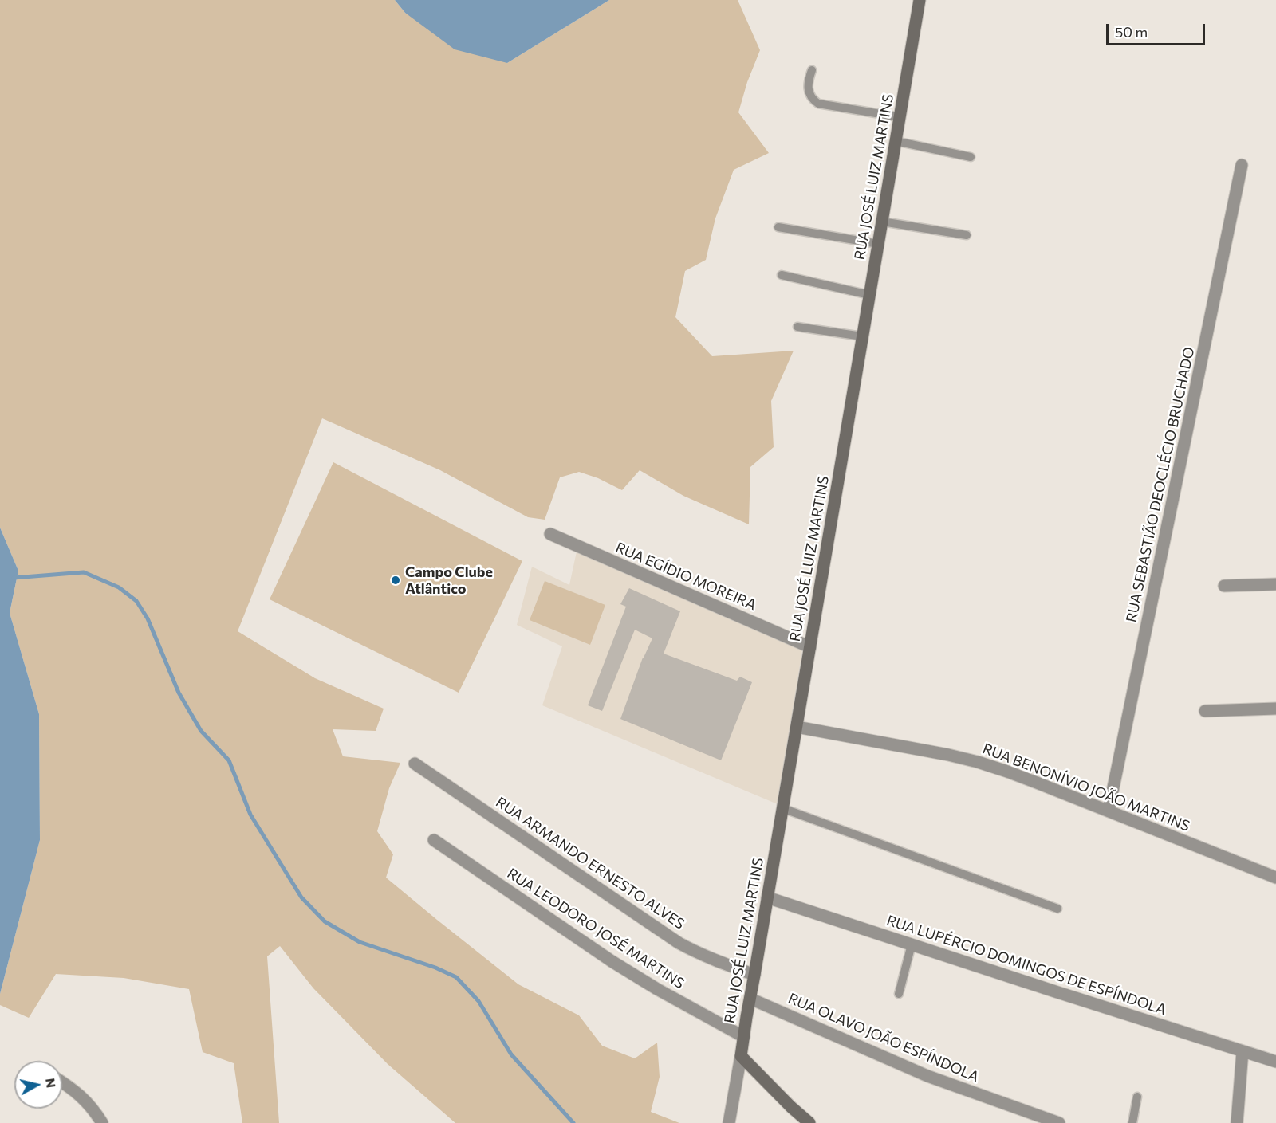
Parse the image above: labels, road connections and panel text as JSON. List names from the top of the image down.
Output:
{
  "streets": {
    "main road": ["RUA JOSÉ LUIZ MARTINS"],
    "street": [
      "RUA SEBASTIÃO DEOCLÉCIO BRUCHADO",
      "RUA EGÍDIO MOREIRA",
      "RUA BENONÍVIO JOÃO MARTINS",
      "RUA ARMANDO ERNESTO ALVES",
      "RUA LEODORO JOSÉ MARTINS",
      "RUA LUPÉRCIO DOMINGOS DE ESPÍNDOLA",
      "RUA OLAVO JOÃO ESPÍNDOLA"
    ]
  },
  "crossings": [
    ["RUA JOSÉ LUIZ MARTINS", "RUA EGÍDIO MOREIRA"],
    ["RUA JOSÉ LUIZ MARTINS", "RUA BENONÍVIO JOÃO MARTINS"],
    ["RUA JOSÉ LUIZ MARTINS", "RUA ARMANDO ERNESTO ALVES"],
    ["RUA JOSÉ LUIZ MARTINS", "RUA LEODORO JOSÉ MARTINS"],
    ["RUA JOSÉ LUIZ MARTINS", "RUA LUPÉRCIO DOMINGOS DE ESPÍNDOLA"],
    ["RUA JOSÉ LUIZ MARTINS", "RUA OLAVO JOÃO ESPÍNDOLA"],
    ["RUA SEBASTIÃO DEOCLÉCIO BRUCHADO", "RUA BENONÍVIO JOÃO MARTINS"]
  ],
  "places": ["Campo Clube Atlântico"],
  "scale_bar": "50 m",
  "north": "right"
}
